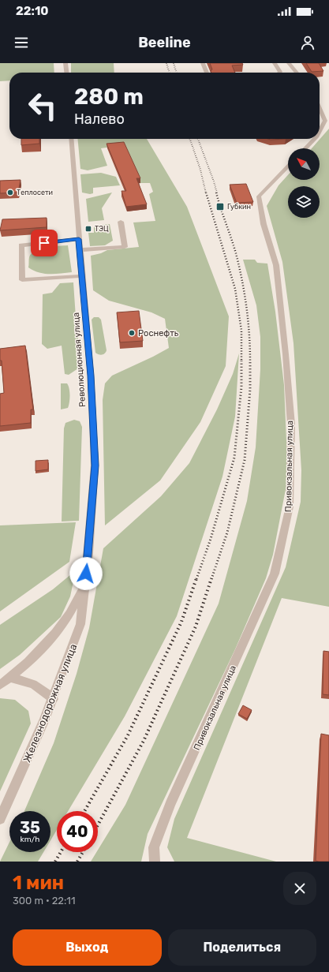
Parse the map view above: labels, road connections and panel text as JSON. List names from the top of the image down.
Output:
{
  "streets": {
    "street": ["Революционная улица", "Привокзальная улица", "Железнодорожная улица"]
  },
  "crossings": [
    ["Революционная улица", "Железнодорожная улица"]
  ],
  "places": {
    "other": ["Теплосети", "Роснефть"],
    "transit": ["Губкин", "ТЭЦ"]
  },
  "north": "top left",
  "page": {
    "status": "22:10",
    "header": "Beeline",
    "turn": ["280 m", "Налево"],
    "speed": "35 km/h",
    "limit": "40",
    "heading": ["1 мин", "300 m · 22:11"],
    "buttons": ["Выход", "Поделиться"]
  }
}
